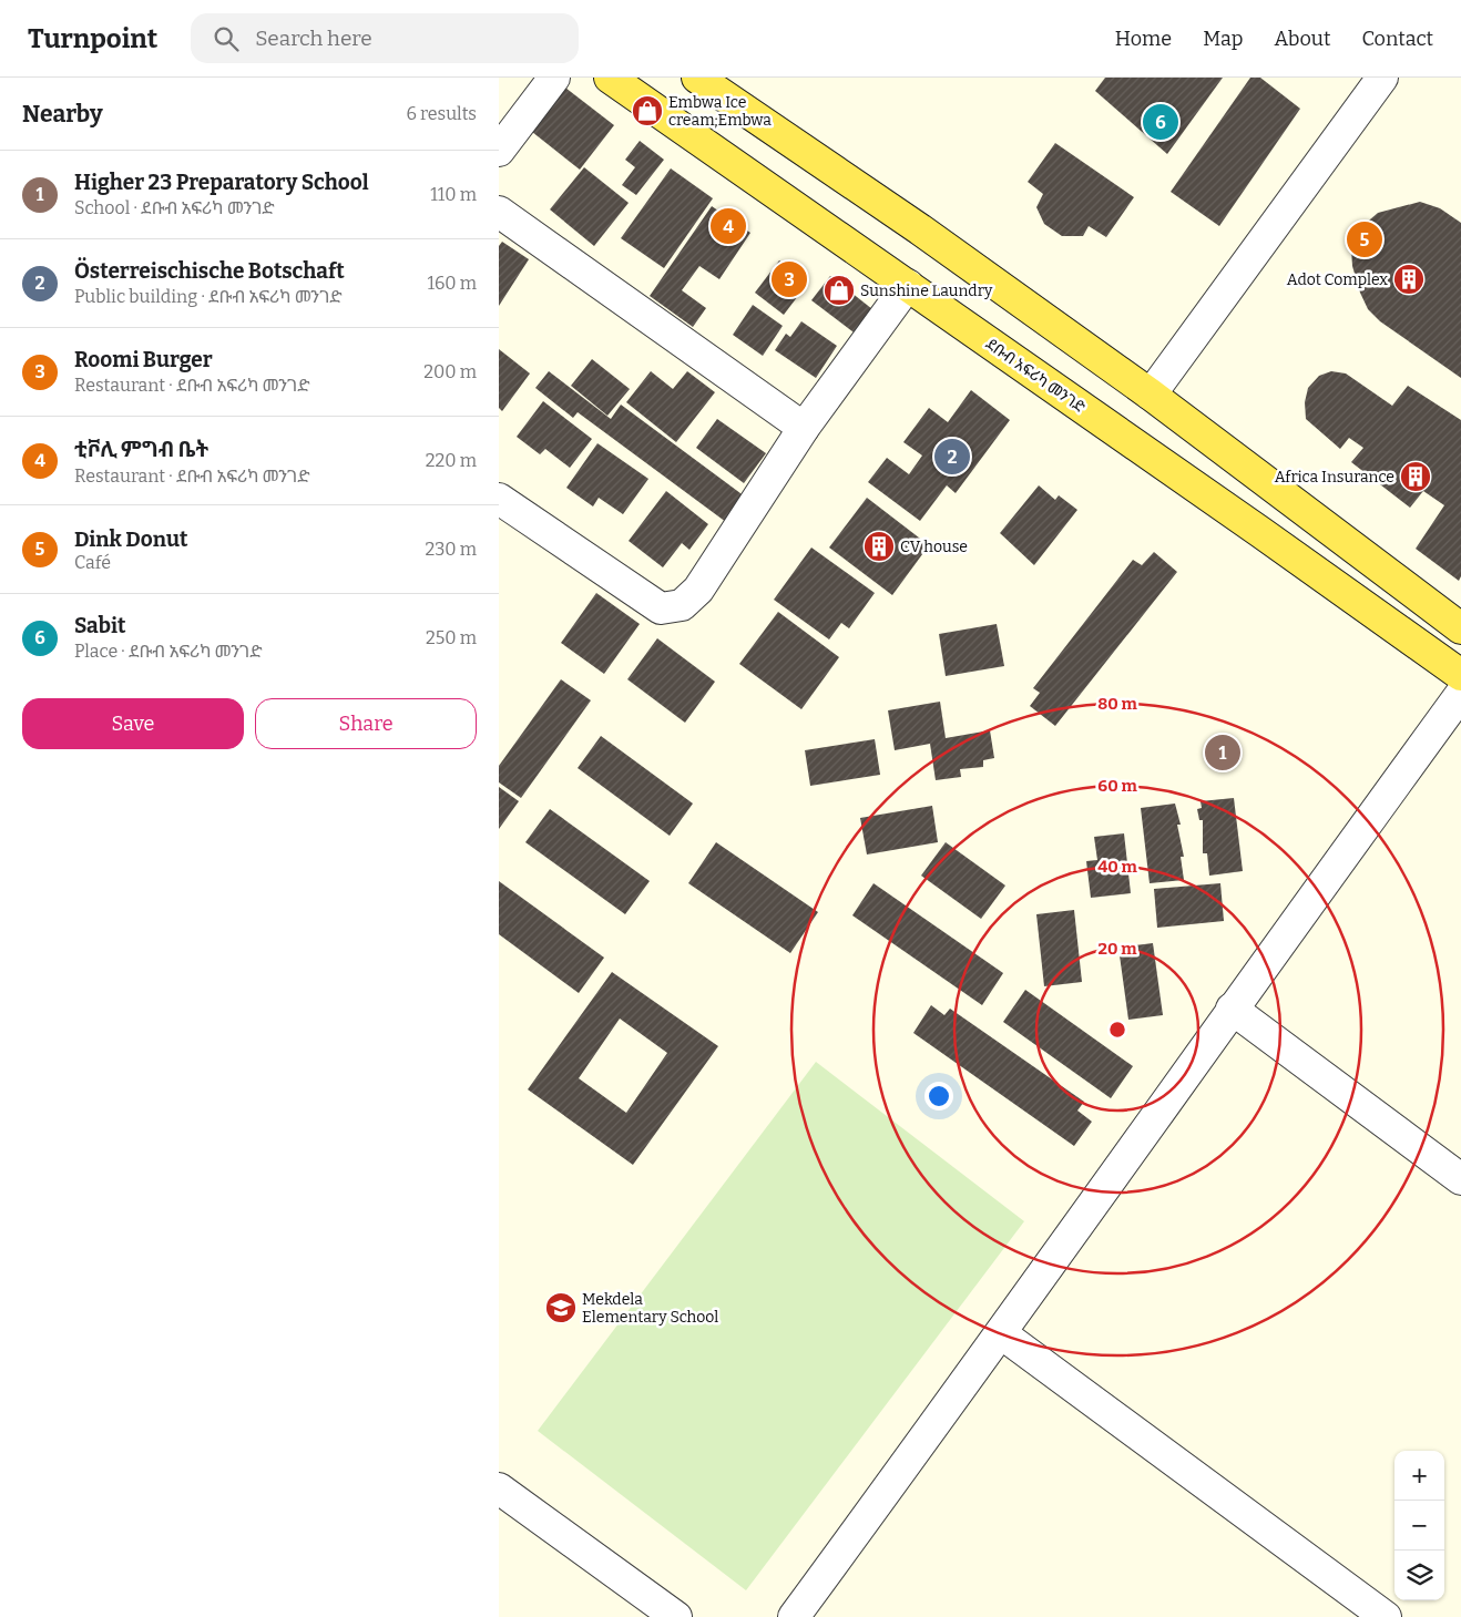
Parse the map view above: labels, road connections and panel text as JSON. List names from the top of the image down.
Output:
{
  "streets": {
    "main road": ["ደቡብ አፍሪካ መንገድ"]
  },
  "places": {
    "shop": ["Embwa Ice cream;Embwa", "Sunshine Laundry"],
    "building": ["Adot Complex", "Africa Insurance", "CV house"],
    "school or university": ["Mekdela Elementary School"]
  },
  "page": {
    "header": "Turnpoint",
    "search": "Search here",
    "nav": [
      "Home",
      "Map",
      "About",
      "Contact"
    ],
    "heading": ["Nearby", "6 results"],
    "pins": [
      "6",
      "4",
      "5",
      "3",
      "2",
      "1"
    ],
    "list": [
      {
        "mark": "1",
        "name": "Higher 23 Preparatory School",
        "note": "School · ደቡብ አፍሪካ መንገድ",
        "value": "110 m"
      },
      {
        "mark": "2",
        "name": "Österreischische Botschaft",
        "note": "Public building · ደቡብ አፍሪካ መንገድ",
        "value": "160 m"
      },
      {
        "mark": "3",
        "name": "Roomi Burger",
        "note": "Restaurant · ደቡብ አፍሪካ መንገድ",
        "value": "200 m"
      },
      {
        "mark": "4",
        "name": "ቲቮሊ ምግብ ቤት",
        "note": "Restaurant · ደቡብ አፍሪካ መንገድ",
        "value": "220 m"
      },
      {
        "mark": "5",
        "name": "Dink Donut",
        "note": "Café",
        "value": "230 m"
      },
      {
        "mark": "6",
        "name": "Sabit",
        "note": "Place · ደቡብ አፍሪካ መንገድ",
        "value": "250 m"
      }
    ],
    "buttons": ["Save", "Share"],
    "map_buttons": ["+", "−"]
  },
  "rings": [
    "80 m",
    "60 m",
    "40 m",
    "20 m"
  ]
}
